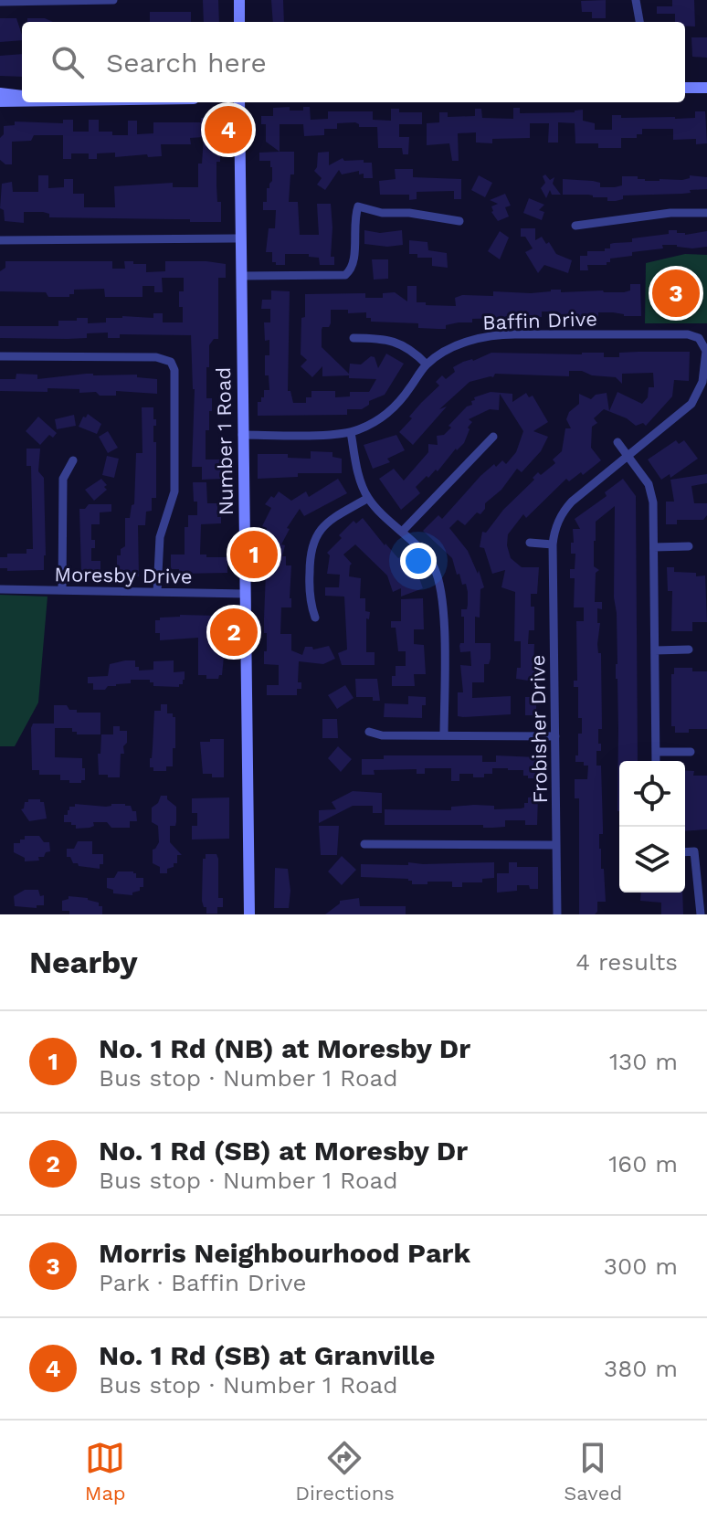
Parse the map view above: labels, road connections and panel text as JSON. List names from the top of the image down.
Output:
{
  "streets": {
    "main road": ["Number 1 Road"],
    "street": ["Baffin Drive", "Moresby Drive", "Frobisher Drive"]
  },
  "crossings": [
    ["Baffin Drive", "Number 1 Road"],
    ["Baffin Drive", "Frobisher Drive"],
    ["Number 1 Road", "Moresby Drive"]
  ],
  "page": {
    "search": "Search here",
    "pins": [
      "4",
      "3",
      "1",
      "2"
    ],
    "heading": ["Nearby", "4 results"],
    "list": [
      {
        "mark": "1",
        "name": "No. 1 Rd (NB) at Moresby Dr",
        "note": "Bus stop · Number 1 Road",
        "value": "130 m"
      },
      {
        "mark": "2",
        "name": "No. 1 Rd (SB) at Moresby Dr",
        "note": "Bus stop · Number 1 Road",
        "value": "160 m"
      },
      {
        "mark": "3",
        "name": "Morris Neighbourhood Park",
        "note": "Park · Baffin Drive",
        "value": "300 m"
      },
      {
        "mark": "4",
        "name": "No. 1 Rd (SB) at Granville",
        "note": "Bus stop · Number 1 Road",
        "value": "380 m"
      }
    ],
    "nav": ["Map", "Directions", "Saved"]
  }
}
